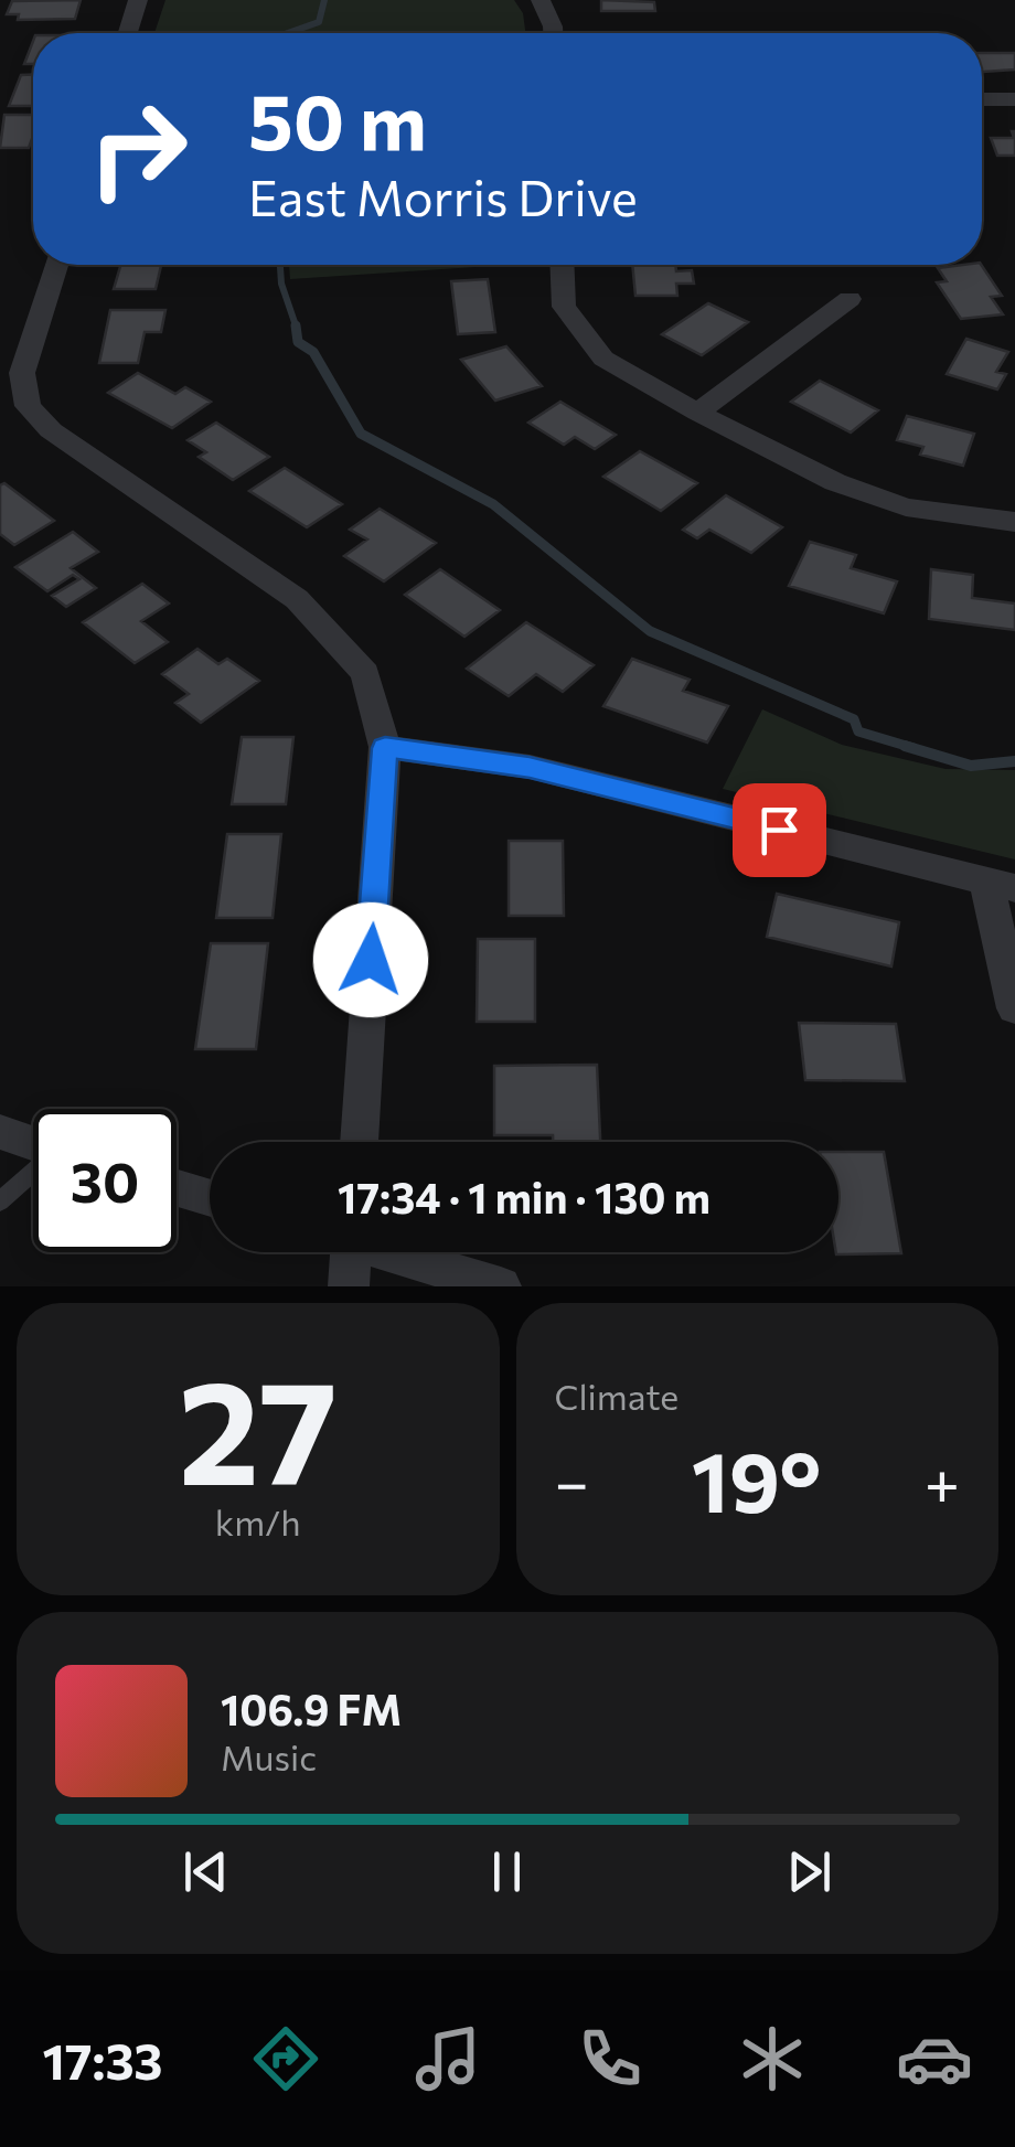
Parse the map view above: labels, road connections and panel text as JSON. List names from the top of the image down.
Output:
{
  "page": {
    "turn": ["50 m", "East Morris Drive"],
    "limit": "30",
    "trip": "17:34 · 1 min · 130 m",
    "tile": [
      ["27", "km/h"],
      "Climate"
    ],
    "heat": ["−", "19°", "+"],
    "song": ["106.9 FM", "Music"],
    "tabs": "17:33"
  }
}
